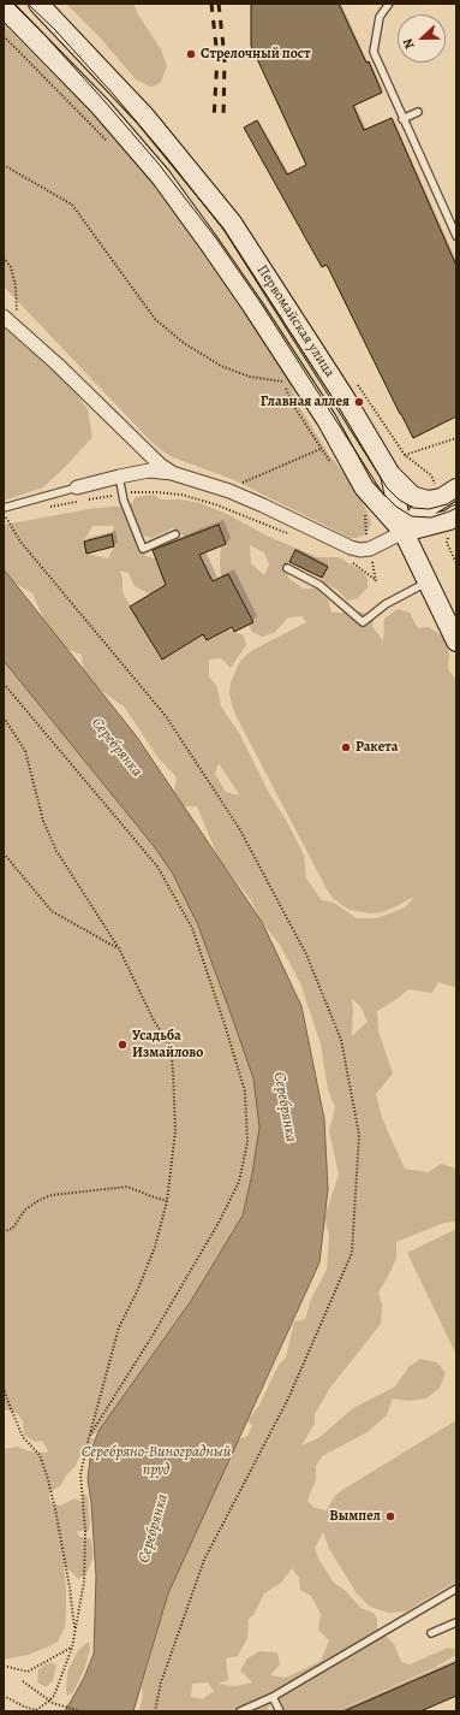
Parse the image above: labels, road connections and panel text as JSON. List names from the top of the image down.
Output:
{
  "streets": {
    "main road": ["Первомайская улица"]
  },
  "water": ["Серебрянка", "Серебряно-Виноградный пруд"],
  "places": [
    "Стрелочный пост",
    "Главная аллея",
    "Ракета",
    "Усадьба Измайлово",
    "Вымпел"
  ],
  "north": "left"
}
